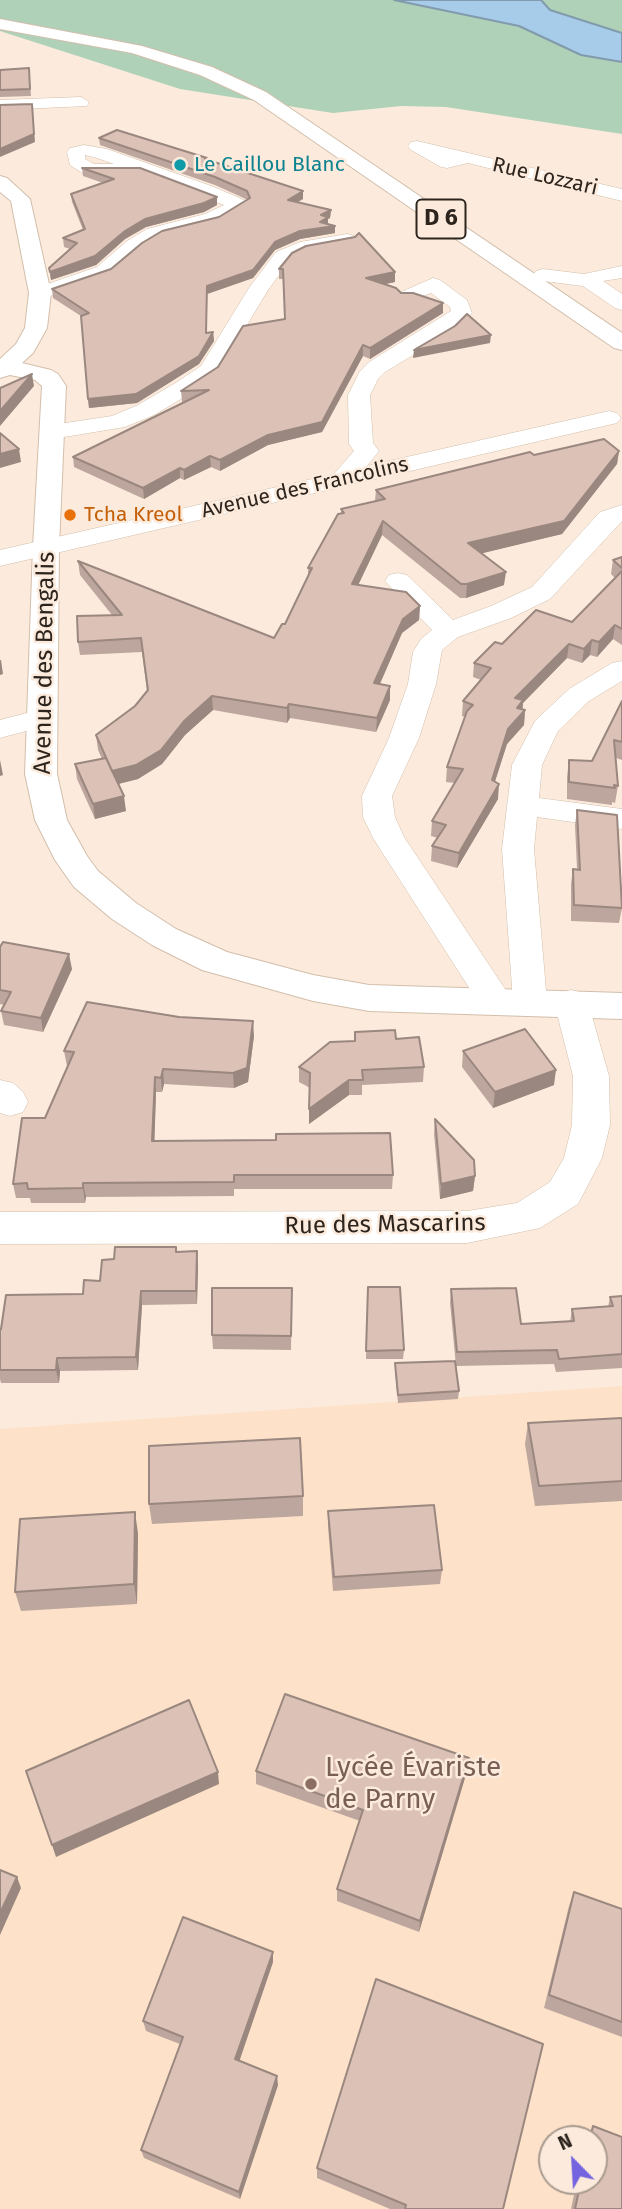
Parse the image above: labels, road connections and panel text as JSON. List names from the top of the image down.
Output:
{
  "streets": {
    "main road": ["D 6", "Avenue des Bengalis"],
    "street": ["Rue Lozzari", "Avenue des Francolins", "Rue des Mascarins"]
  },
  "crossings": [
    ["Avenue des Francolins", "Avenue des Bengalis"],
    ["Avenue des Bengalis", "Rue des Mascarins"]
  ],
  "places": ["Le Caillou Blanc", "Tcha Kreol", "Lycée Évariste de Parny"],
  "north": "top left"
}
